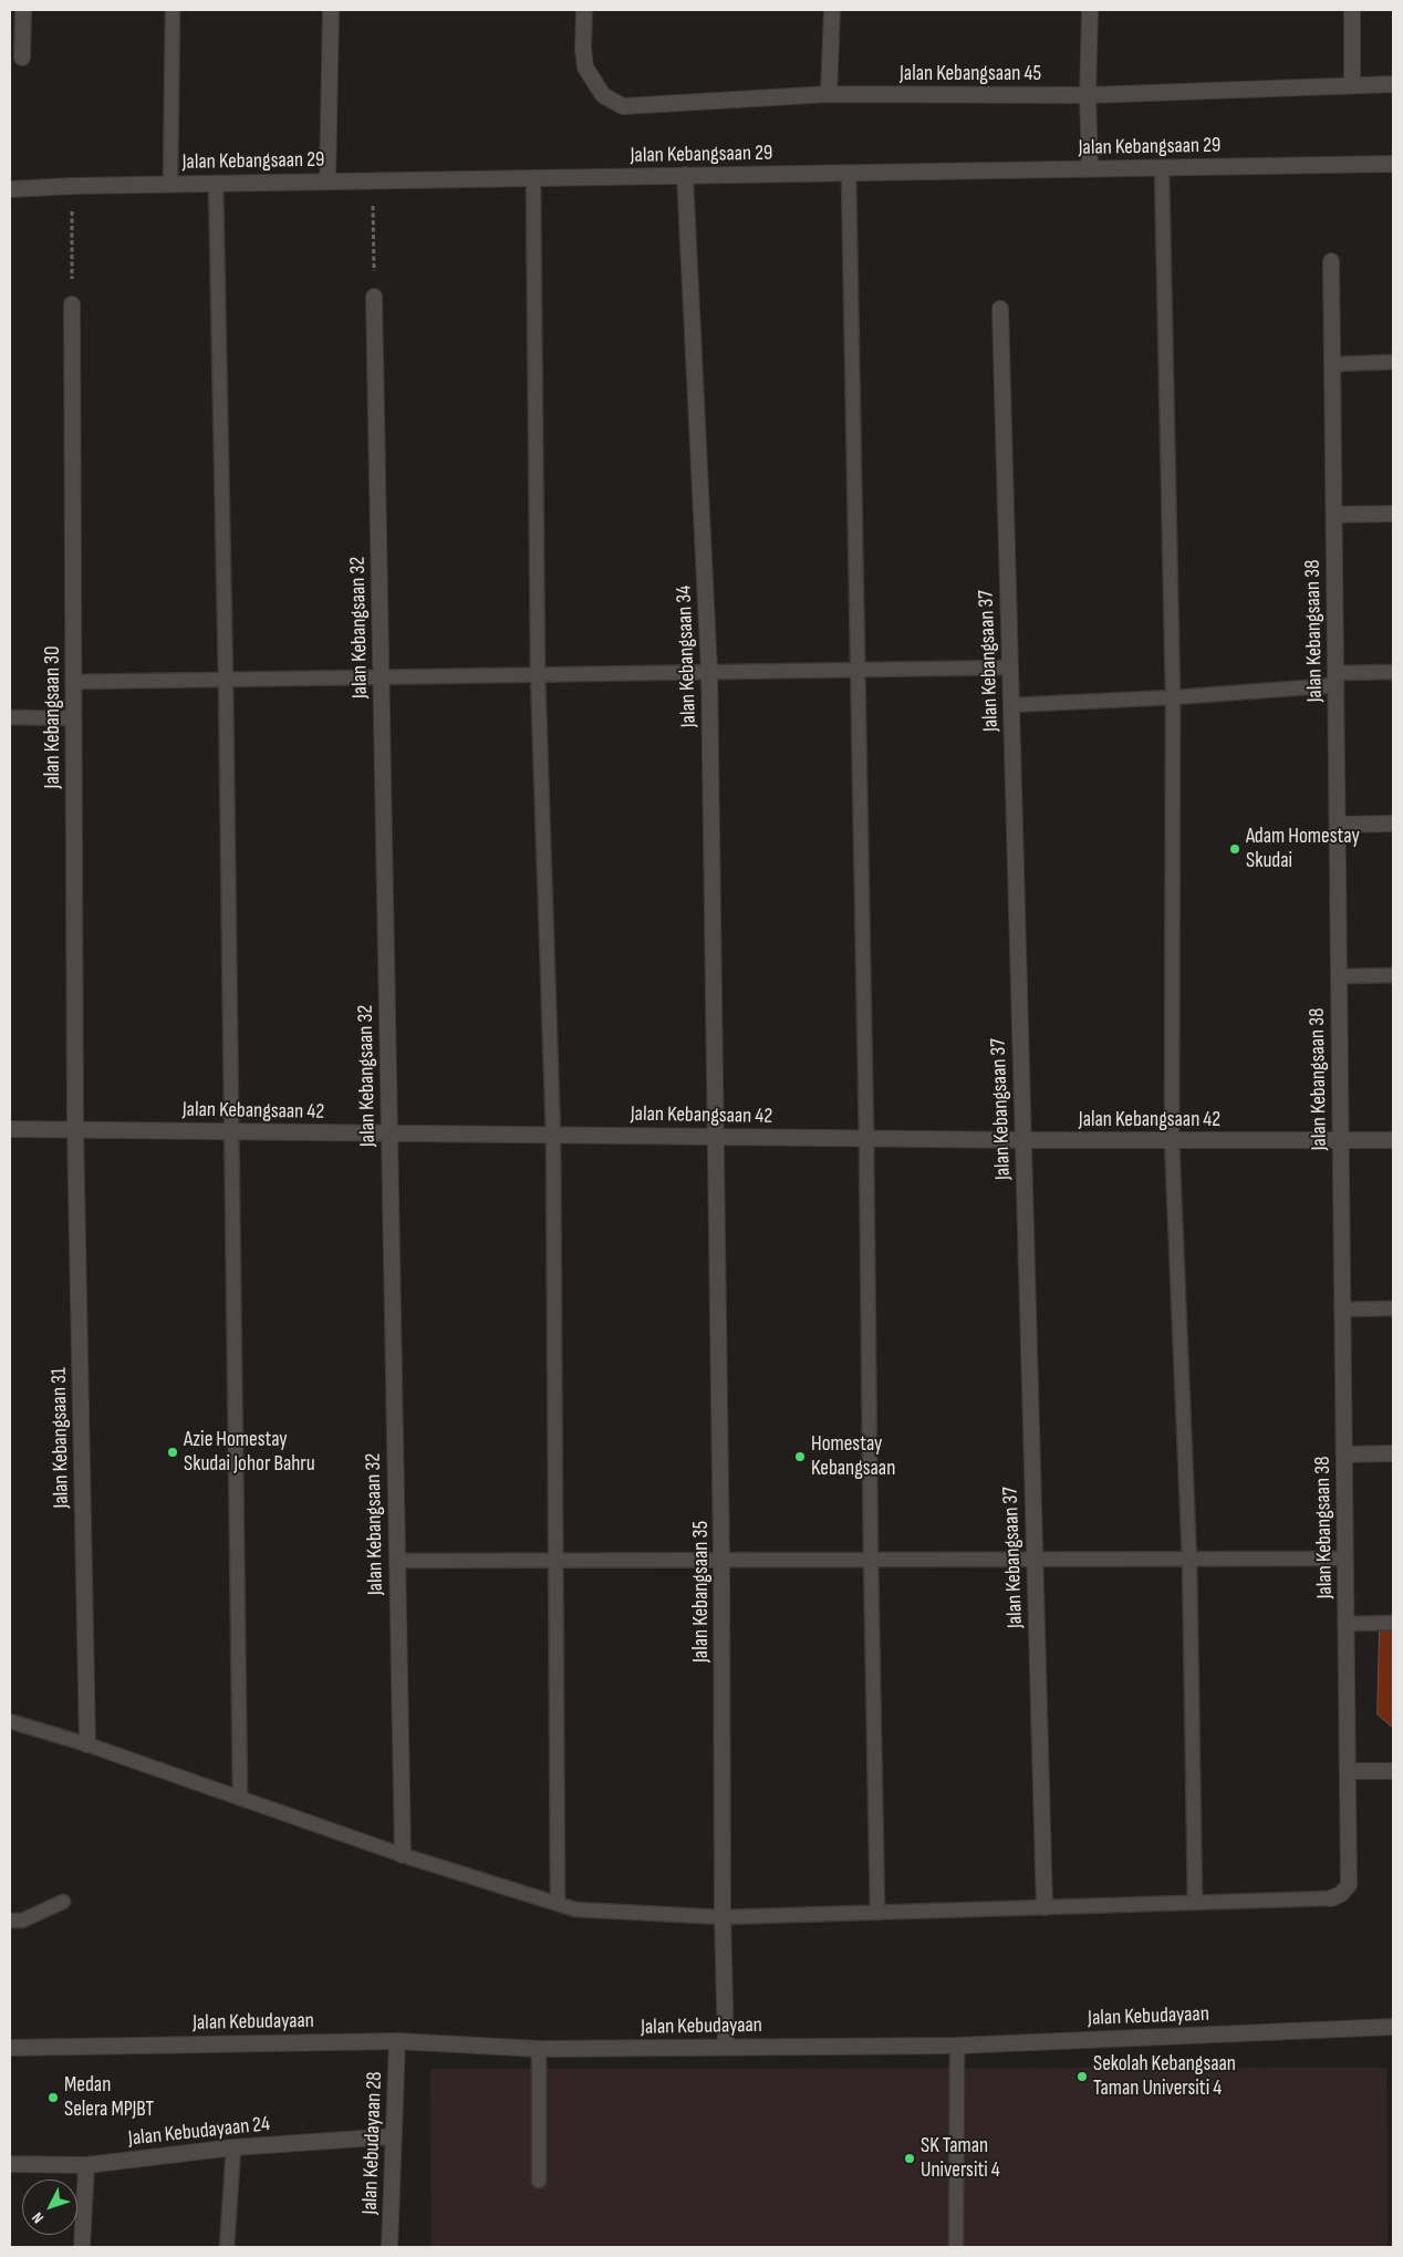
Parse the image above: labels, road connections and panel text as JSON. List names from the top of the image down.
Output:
{
  "streets": {
    "street": [
      "Jalan Kebangsaan 45",
      "Jalan Kebangsaan 29",
      "Jalan Kebangsaan 32",
      "Jalan Kebangsaan 38",
      "Jalan Kebangsaan 34",
      "Jalan Kebangsaan 37",
      "Jalan Kebangsaan 30",
      "Jalan Kebangsaan 42",
      "Jalan Kebangsaan 31",
      "Jalan Kebangsaan 35",
      "Jalan Kebudayaan",
      "Jalan Kebudayaan 24",
      "Jalan Kebudayaan 28"
    ]
  },
  "crossings": [
    ["Jalan Kebangsaan 29", "Jalan Kebangsaan 34"],
    ["Jalan Kebangsaan 32", "Jalan Kebangsaan 42"],
    ["Jalan Kebangsaan 38", "Jalan Kebangsaan 42"],
    ["Jalan Kebangsaan 34", "Jalan Kebangsaan 42"],
    ["Jalan Kebangsaan 34", "Jalan Kebangsaan 35"],
    ["Jalan Kebangsaan 37", "Jalan Kebangsaan 42"],
    ["Jalan Kebangsaan 30", "Jalan Kebangsaan 42"],
    ["Jalan Kebangsaan 30", "Jalan Kebangsaan 31"],
    ["Jalan Kebangsaan 42", "Jalan Kebangsaan 31"],
    ["Jalan Kebangsaan 42", "Jalan Kebangsaan 35"],
    ["Jalan Kebangsaan 35", "Jalan Kebudayaan"],
    ["Jalan Kebudayaan", "Jalan Kebudayaan 28"],
    ["Jalan Kebudayaan 24", "Jalan Kebudayaan 28"]
  ],
  "places": [
    "Adam Homestay Skudai",
    "Azie Homestay Skudai Johor Bahru",
    "Homestay Kebangsaan",
    "Sekolah Kebangsaan Taman Universiti 4",
    "Medan Selera MPJBT",
    "SK Taman Universiti 4"
  ],
  "north": "bottom left"
}
